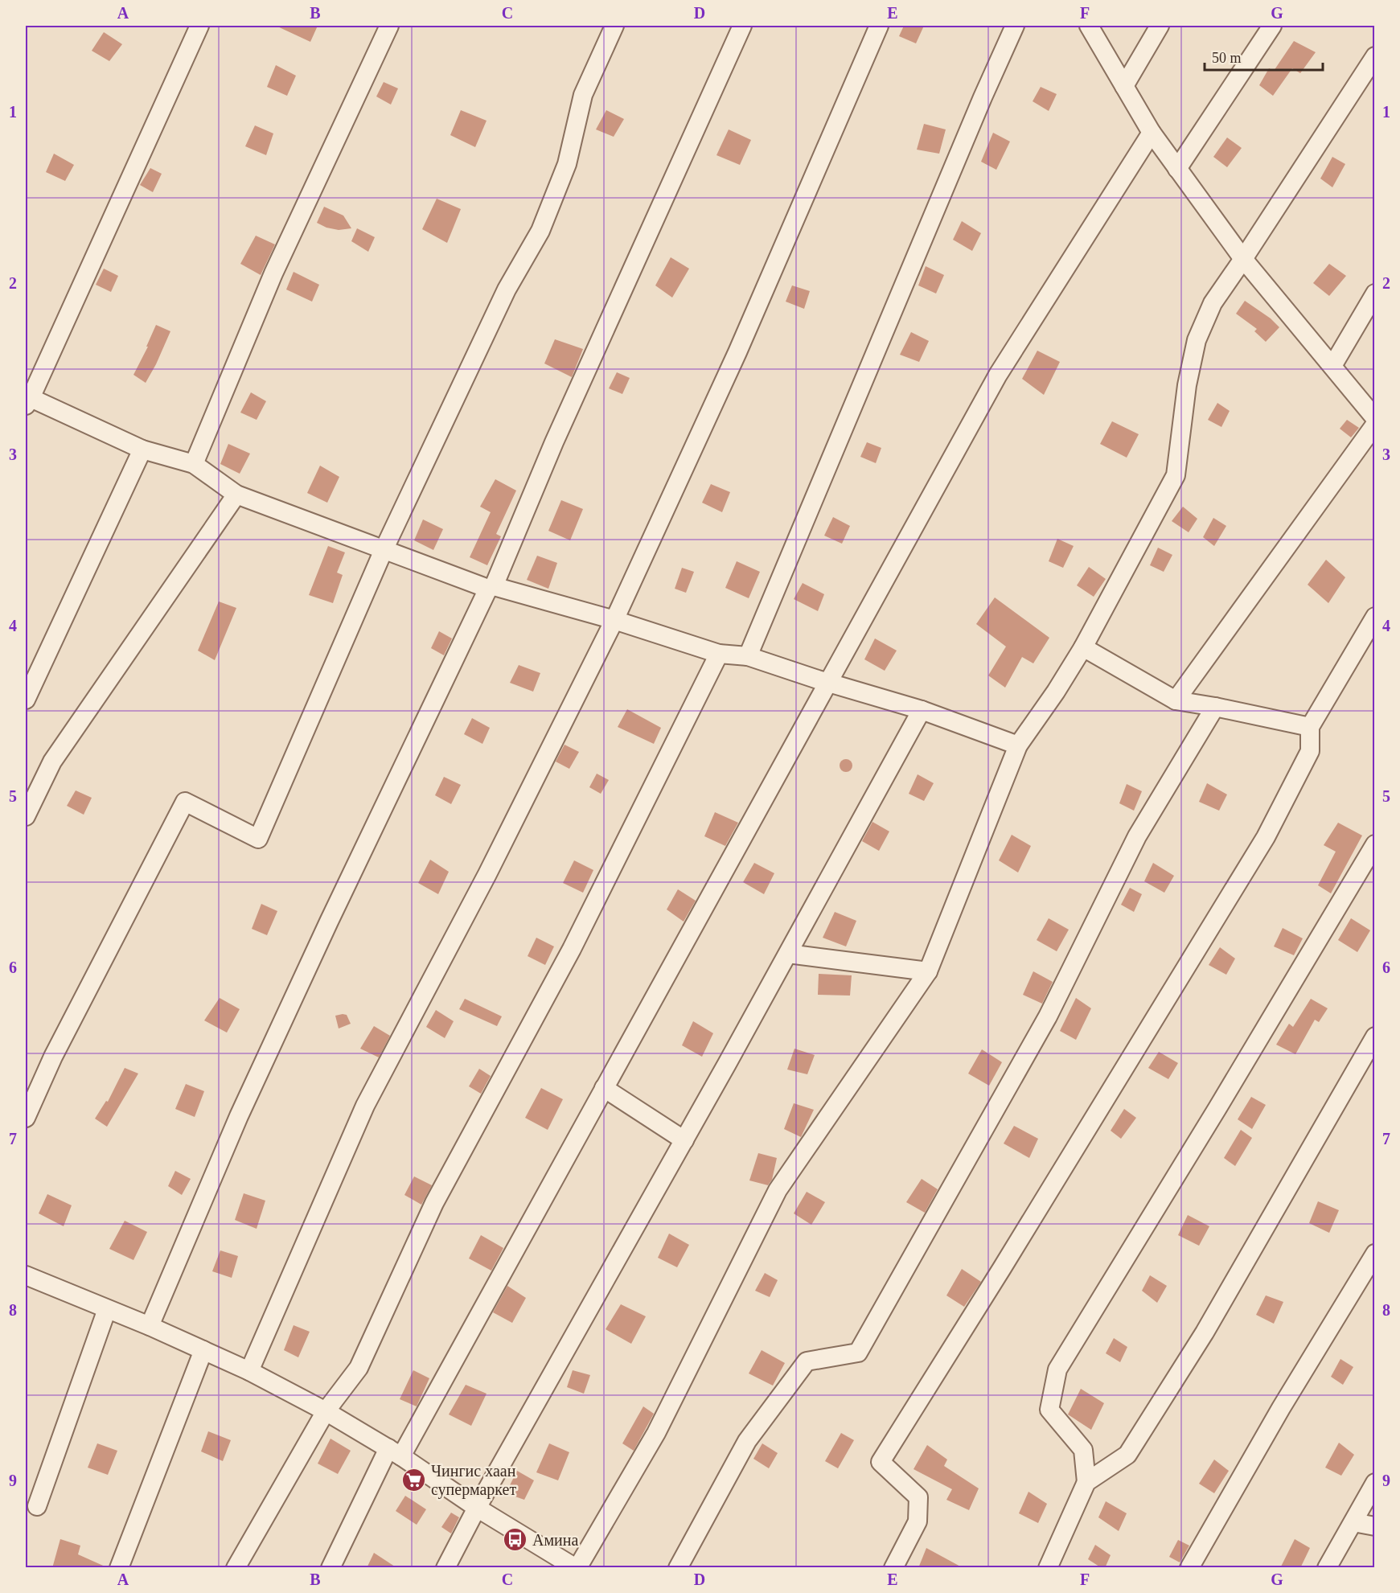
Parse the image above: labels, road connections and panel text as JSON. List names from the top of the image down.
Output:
{
  "places": {
    "supermarket": ["Чингис хаан супермаркет"],
    "bus stop": ["Амина"]
  },
  "scale_bar": "50 m",
  "grid": {
    "columns": [
      "A",
      "B",
      "C",
      "D",
      "E",
      "F",
      "G"
    ],
    "rows": [
      "1",
      "2",
      "3",
      "4",
      "5",
      "6",
      "7",
      "8",
      "9"
    ]
  }
}
